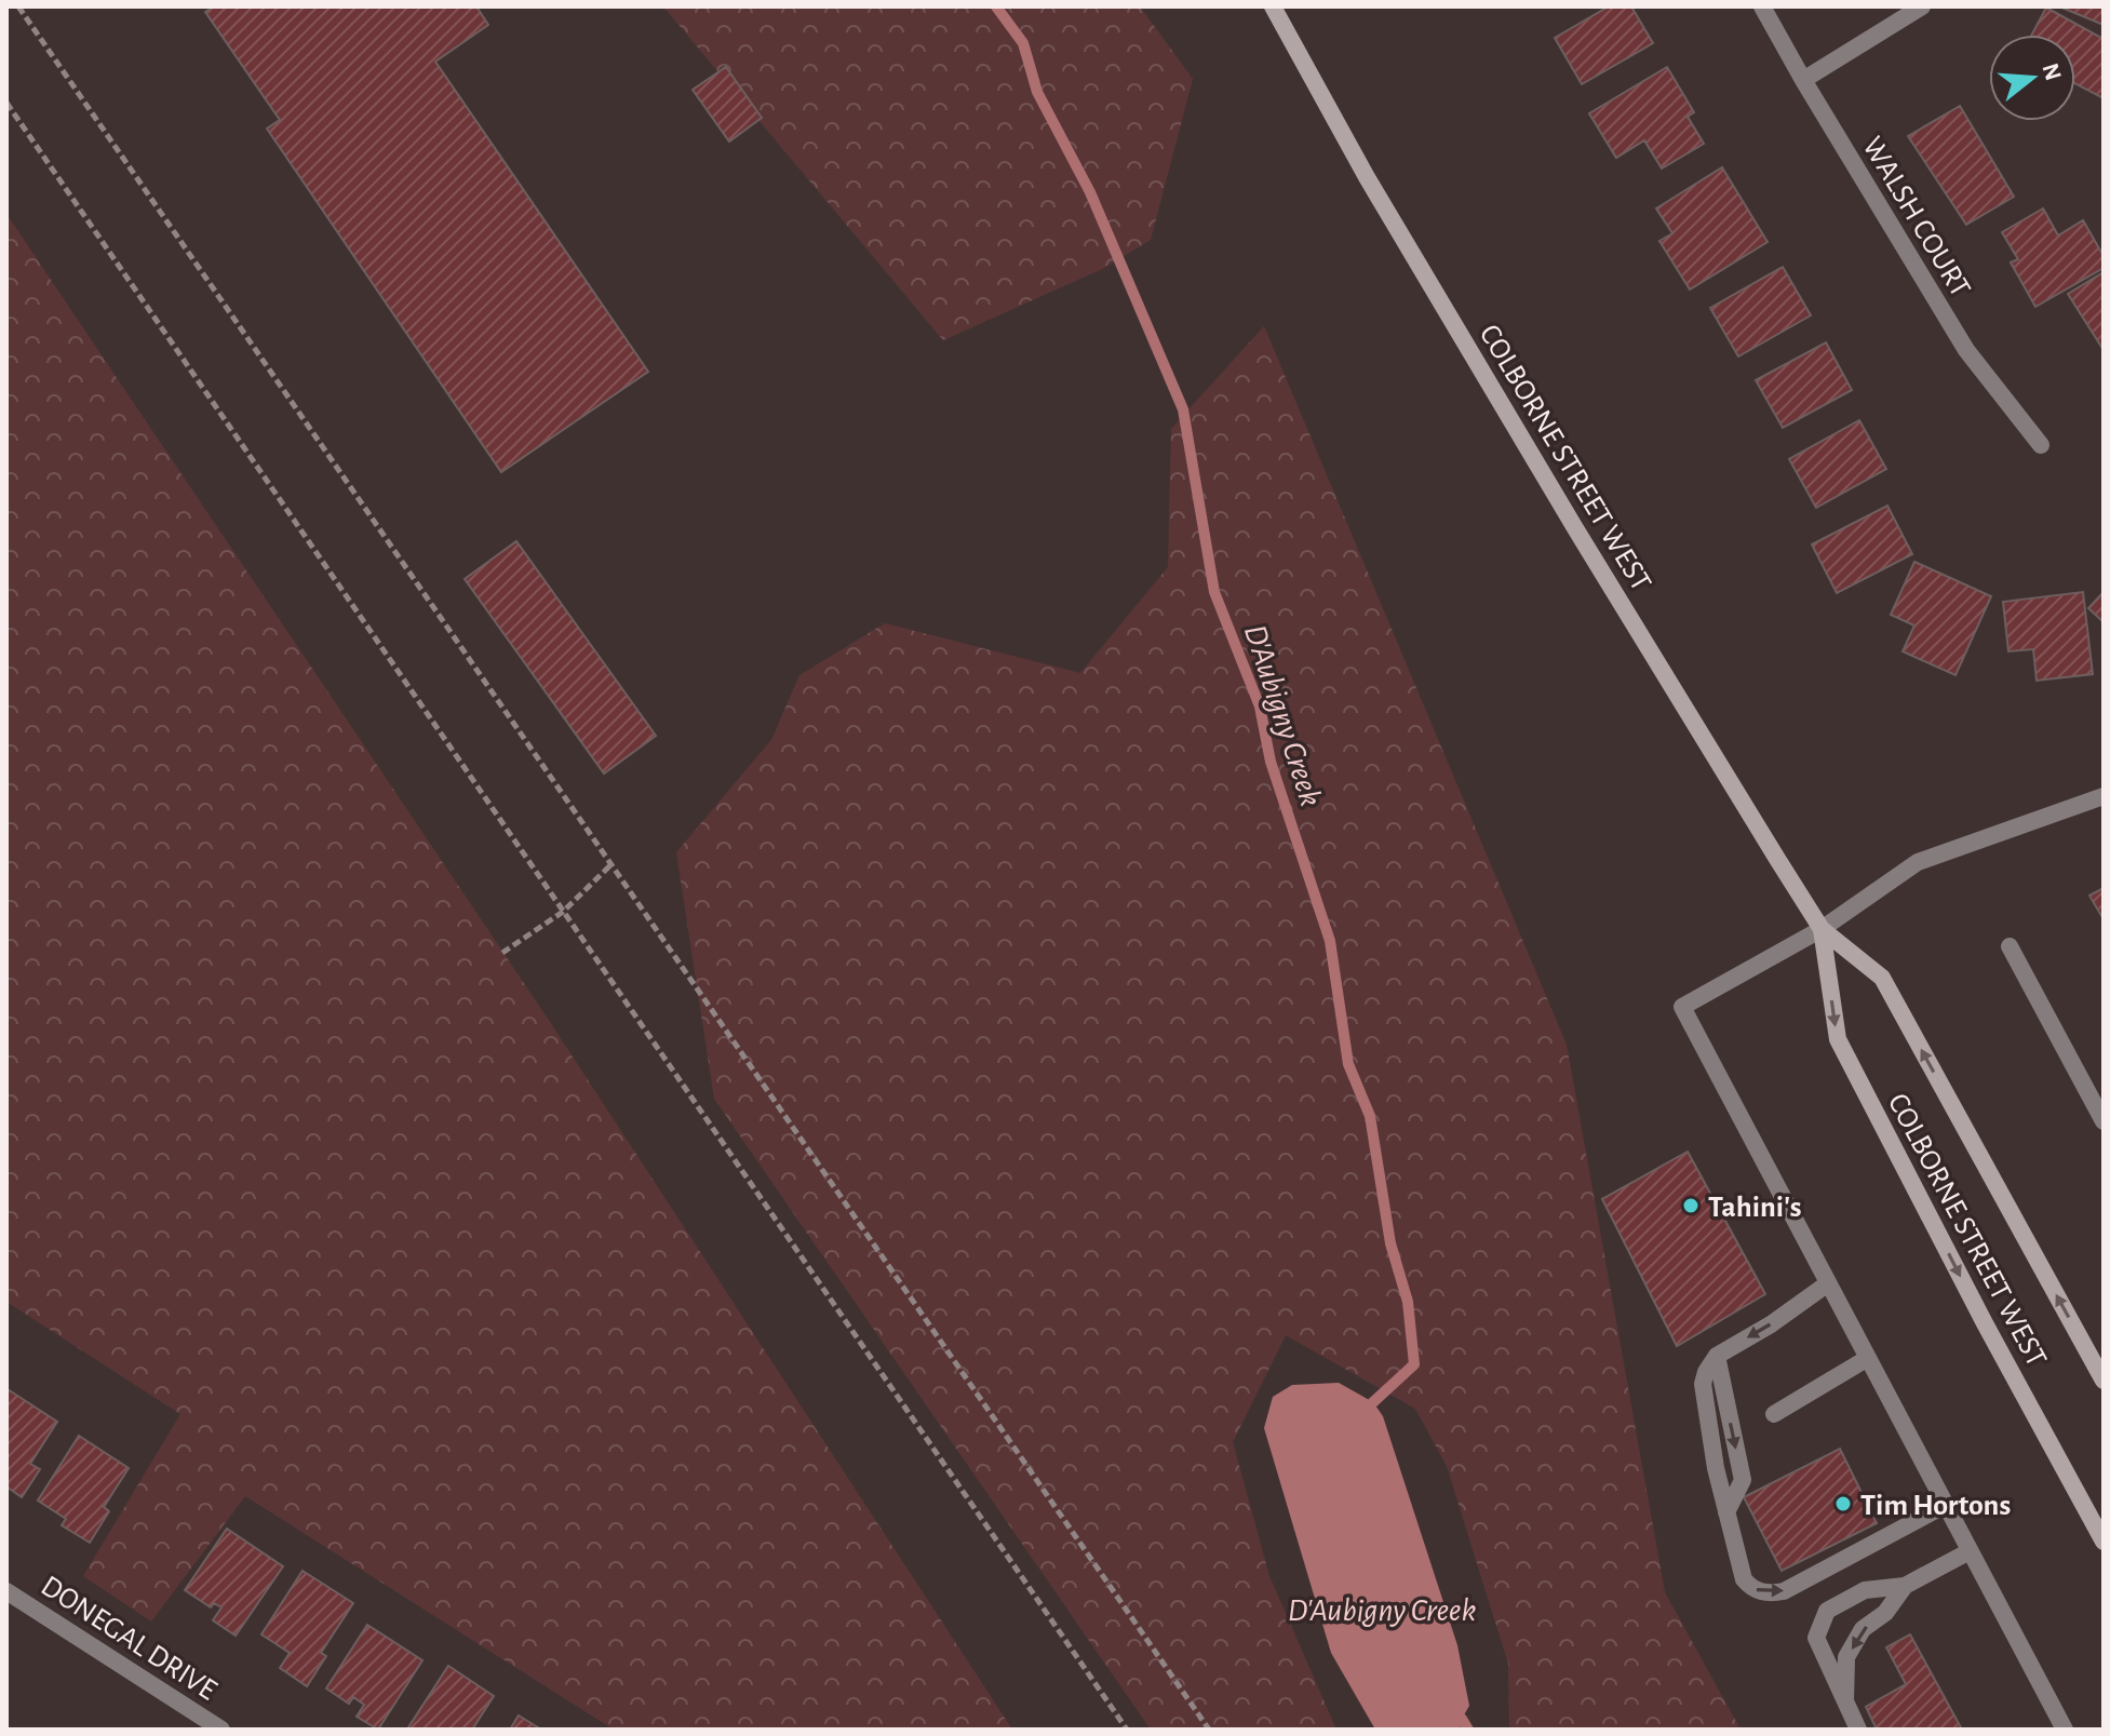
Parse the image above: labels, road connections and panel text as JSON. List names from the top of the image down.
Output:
{
  "streets": {
    "main road": ["COLBORNE STREET WEST"],
    "street": ["WALSH COURT", "DONEGAL DRIVE"]
  },
  "water": ["D'Aubigny Creek"],
  "places": ["Tahini's", "Tim Hortons"],
  "north": "right"
}
